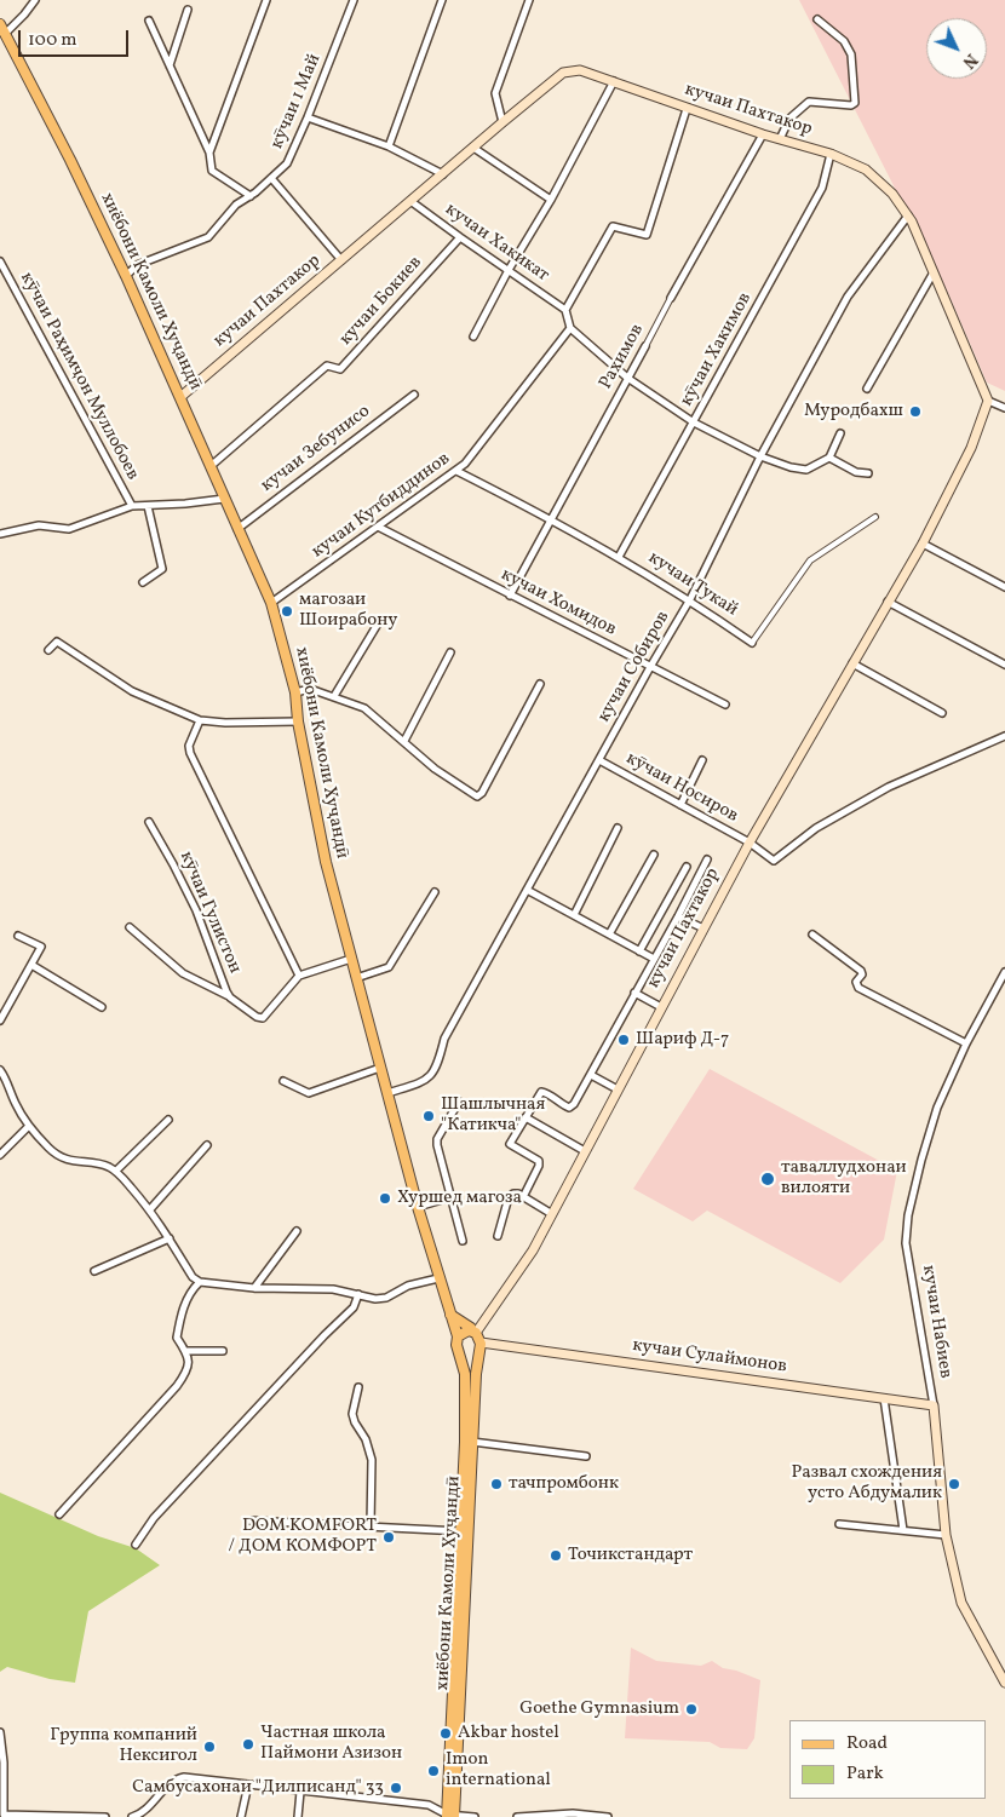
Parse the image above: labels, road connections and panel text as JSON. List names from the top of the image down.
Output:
{
  "streets": {
    "main road": [
      "кучаи Пахтакор",
      "хиёбони Камоли Хуҷандӣ",
      "кучаи Набиев",
      "кучаи Сулаймонов"
    ],
    "street": [
      "кӯчаи 1 Май",
      "кучаи Хакикат",
      "кучаи Бокиев",
      "кӯчаи Хакимов",
      "Рахимов",
      "кӯчаи Раҳимҷон Муллобоев",
      "кучаи Зебунисо",
      "кучаи Кутбиддинов",
      "кучаи Тукай",
      "кучаи Хомидов",
      "кучаи Собиров",
      "кӯчаи Носиров",
      "кӯчаи Гулистон"
    ]
  },
  "crossings": [
    ["кӯчаи 1 Май", "хиёбони Камоли Хуҷандӣ"],
    ["кучаи Пахтакор", "кучаи Хакикат"],
    ["кучаи Пахтакор", "хиёбони Камоли Хуҷандӣ"],
    ["кучаи Пахтакор", "кӯчаи Хакимов"],
    ["кучаи Пахтакор", "Рахимов"],
    ["кучаи Пахтакор", "кучаи Собиров"],
    ["кучаи Пахтакор", "кӯчаи Носиров"],
    ["кучаи Пахтакор", "кучаи Сулаймонов"],
    ["кучаи Хакикат", "кучаи Бокиев"],
    ["хиёбони Камоли Хуҷандӣ", "кучаи Бокиев"],
    ["хиёбони Камоли Хуҷандӣ", "кучаи Зебунисо"],
    ["хиёбони Камоли Хуҷандӣ", "кучаи Кутбиддинов"],
    ["хиёбони Камоли Хуҷандӣ", "кучаи Собиров"],
    ["хиёбони Камоли Хуҷандӣ", "кучаи Сулаймонов"],
    ["кӯчаи Хакимов", "кучаи Тукай"],
    ["Рахимов", "кучаи Тукай"],
    ["Рахимов", "кучаи Хомидов"],
    ["кучаи Кутбиддинов", "кучаи Тукай"],
    ["кучаи Кутбиддинов", "кучаи Хомидов"],
    ["кучаи Тукай", "кучаи Собиров"],
    ["кучаи Хомидов", "кучаи Собиров"],
    ["кучаи Собиров", "кӯчаи Носиров"],
    ["кучаи Набиев", "кучаи Сулаймонов"]
  ],
  "places": [
    "Муродбахш",
    "магозаи Шоирабону",
    "Шариф Д-7",
    "Шашлычная \"Катикча\"",
    "таваллудхонаи вилояти",
    "Хуршед магоза",
    "тачпромбонк",
    "Развал схождения усто Абдумалик",
    "DOM KOMFORT / ДОМ КОМФОРТ",
    "Точикстандарт",
    "Goethe Gymnasium",
    "Akbar hostel",
    "Частная школа Паймони Азизон",
    "Группа компаний Нексигол",
    "Imon international",
    "Самбусахонаи \"Дилписанд\" 33"
  ],
  "legend": ["Road", "Park"],
  "scale_bar": "100 m",
  "north": "bottom right"
}
